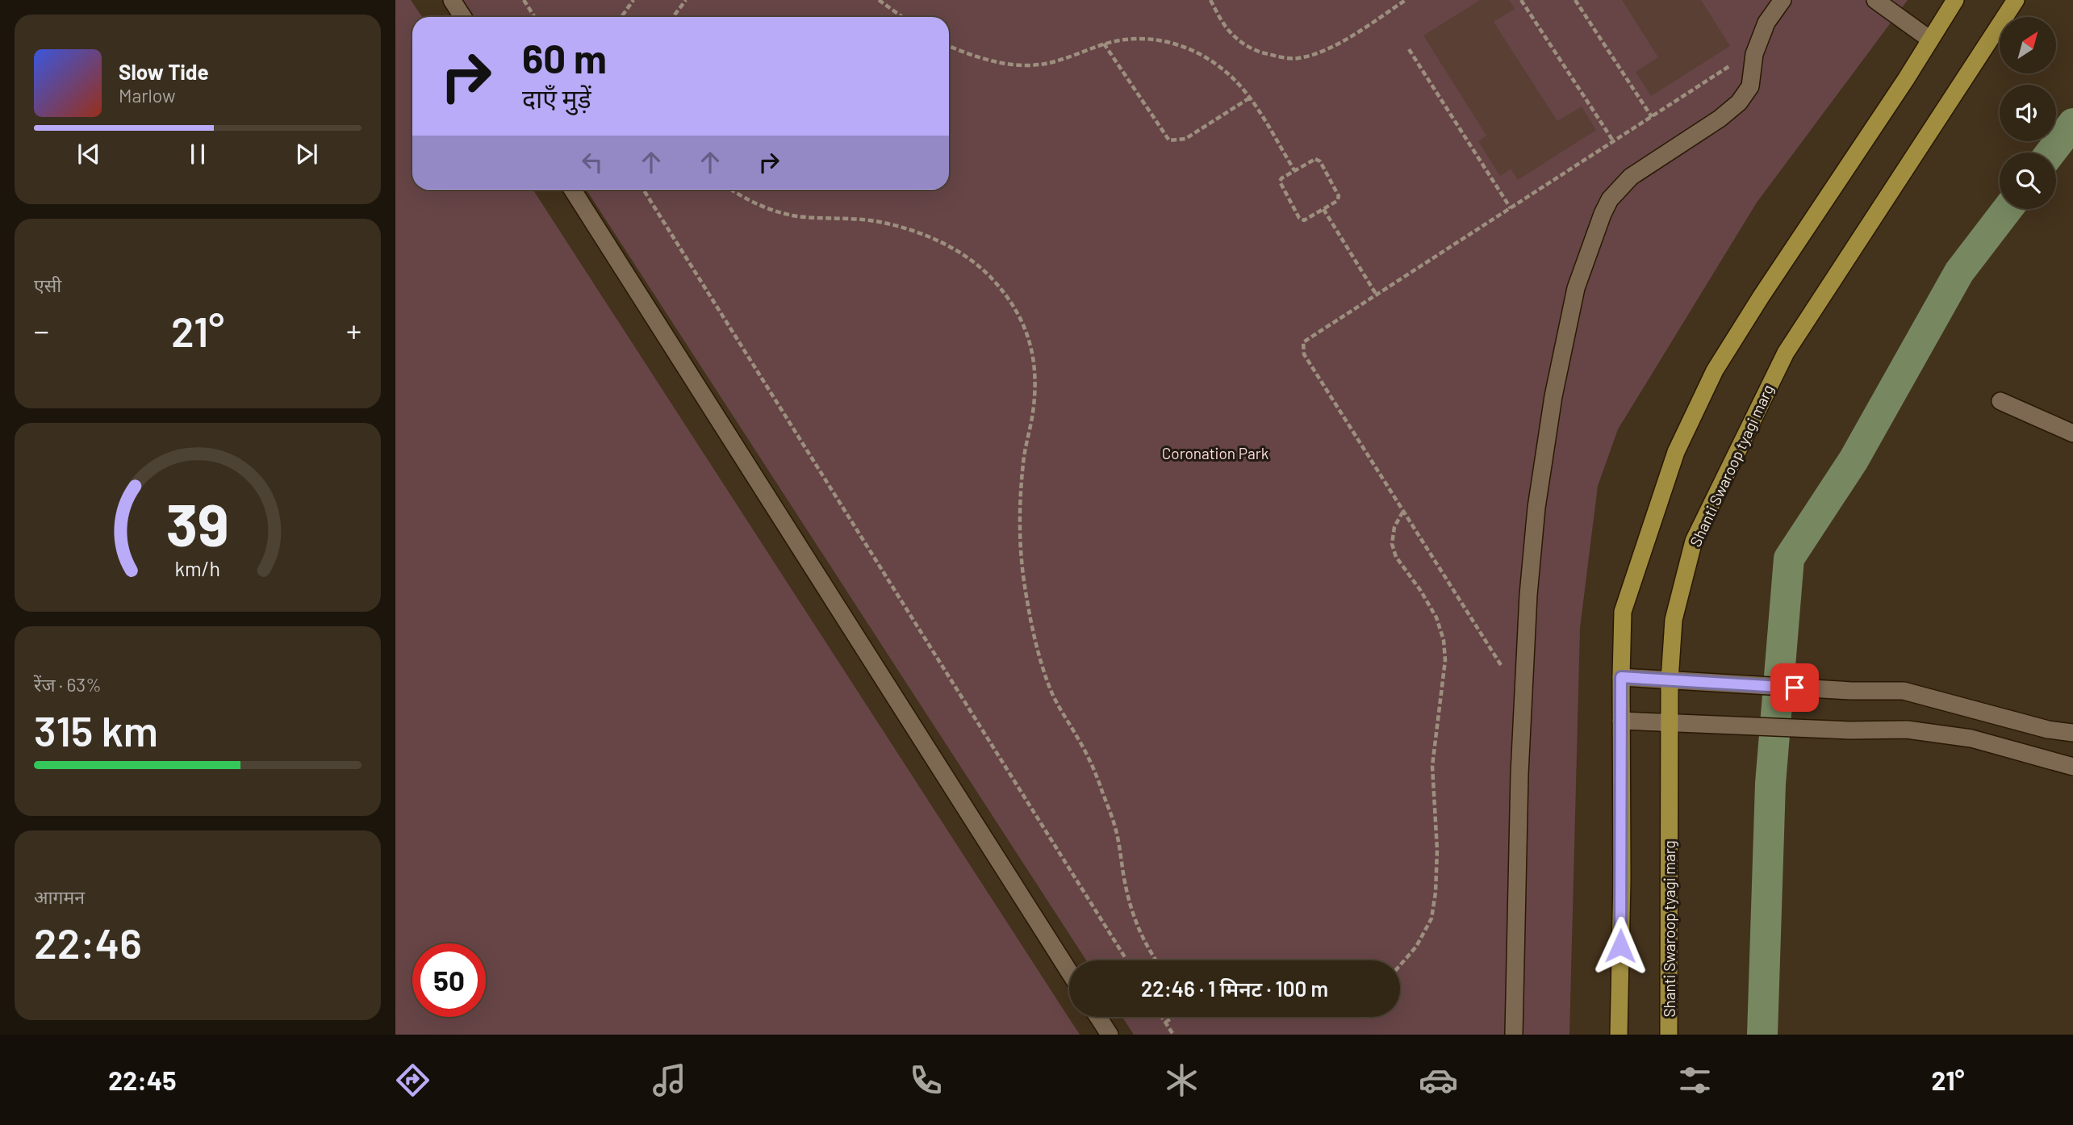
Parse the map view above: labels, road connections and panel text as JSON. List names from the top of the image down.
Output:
{
  "streets": {
    "main road": ["Shanti Swaroop tyagi marg"]
  },
  "parks": ["Coronation Park"],
  "north": "top right",
  "page": {
    "turn": ["60 m", "दाएँ मुड़ें"],
    "song": ["Slow Tide", "Marlow"],
    "tile": [
      "एसी",
      ["रेंज · 63%", "315 km"],
      ["आगमन", "22:46"]
    ],
    "heat": ["−", "21°", "+"],
    "limit": "50",
    "trip": "22:46 · 1 मिनट · 100 m",
    "tabs": ["22:45", "21°"],
    "gauge": ["39", "km/h"]
  }
}
